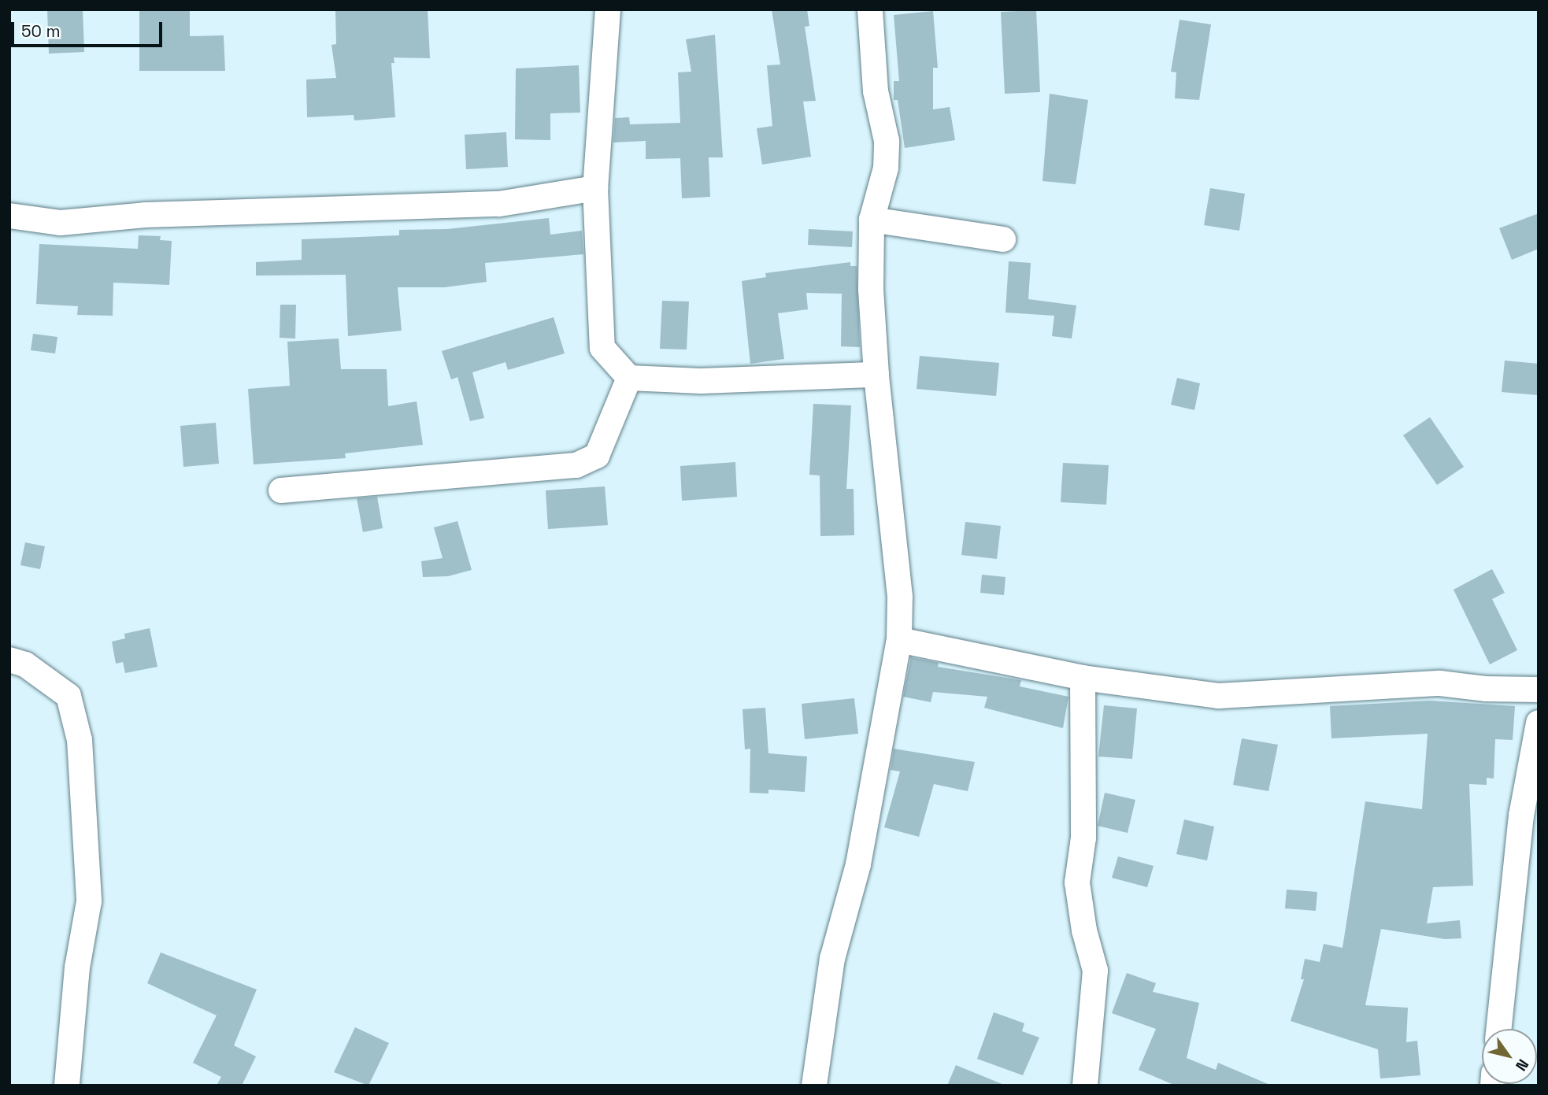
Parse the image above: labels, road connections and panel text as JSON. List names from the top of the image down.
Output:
{
  "scale_bar": "50 m",
  "north": "bottom right"
}
